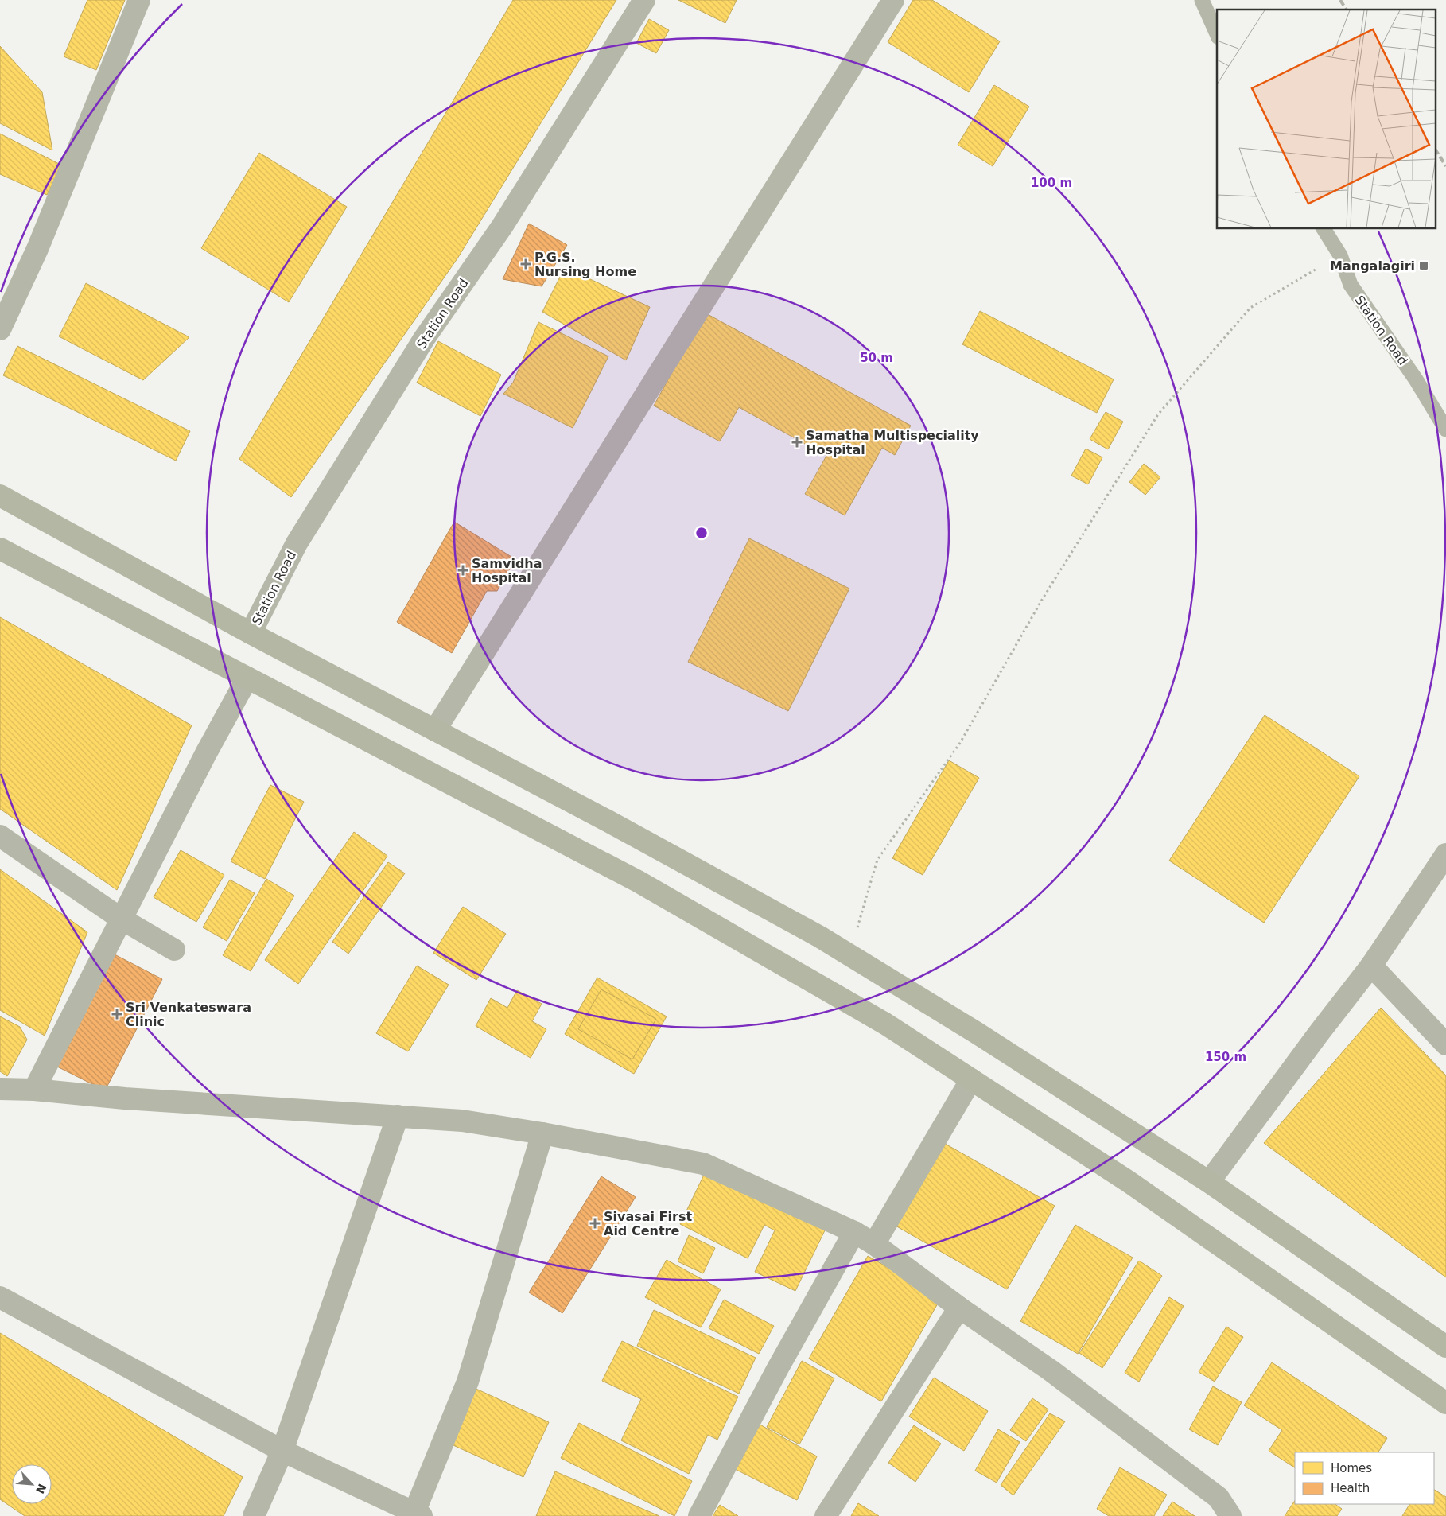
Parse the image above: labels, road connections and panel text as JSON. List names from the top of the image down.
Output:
{
  "streets": {
    "street": ["Station Road"]
  },
  "places": {
    "health": [
      "P.G.S. Nursing Home",
      "Samatha Multispeciality Hospital",
      "Samvidha Hospital",
      "Sri Venkateswara Clinic",
      "Sivasai First Aid Centre"
    ],
    "transit": ["Mangalagiri"]
  },
  "legend": ["Homes", "Health"],
  "north": "bottom right",
  "rings": ["100 m", "50 m", "150 m"]
}
